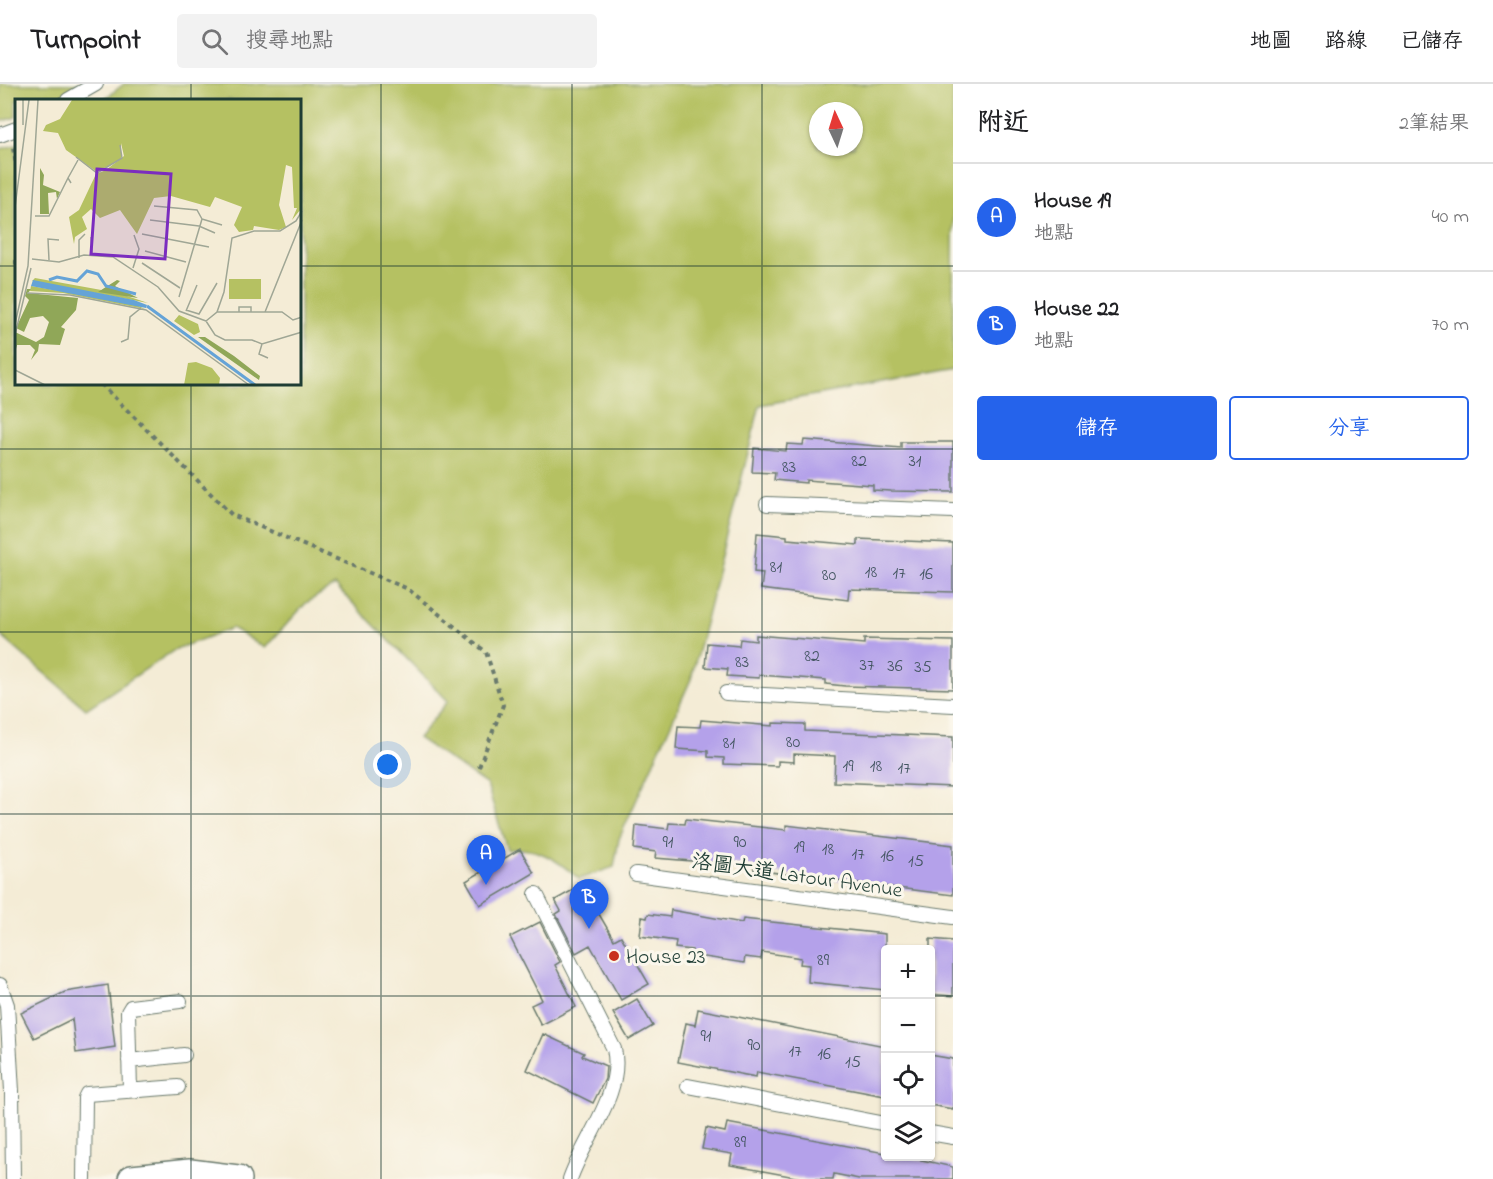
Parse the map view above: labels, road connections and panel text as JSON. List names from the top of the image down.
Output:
{
  "streets": {
    "lane": ["洛圖大道 Latour Avenue"]
  },
  "places": ["House 23"],
  "house_numbers": [
    "82",
    "31",
    "83",
    "81",
    "18",
    "17",
    "16",
    "80",
    "82",
    "83",
    "37",
    "36",
    "35",
    "80",
    "81",
    "19",
    "18",
    "17",
    "91",
    "90",
    "19",
    "18",
    "17",
    "16",
    "15",
    "89",
    "91",
    "90",
    "17",
    "16",
    "15",
    "89"
  ],
  "north": "top",
  "page": {
    "header": "Turnpoint",
    "search": "搜尋地點",
    "nav": ["地圖", "路線", "已儲存"],
    "heading": ["附近", "2筆結果"],
    "list": [
      {
        "mark": "A",
        "name": "House 19",
        "note": "地點",
        "value": "40 m"
      },
      {
        "mark": "B",
        "name": "House 22",
        "note": "地點",
        "value": "70 m"
      }
    ],
    "buttons": ["儲存", "分享"],
    "pins": ["A", "B"],
    "map_buttons": ["+", "−"]
  }
}
